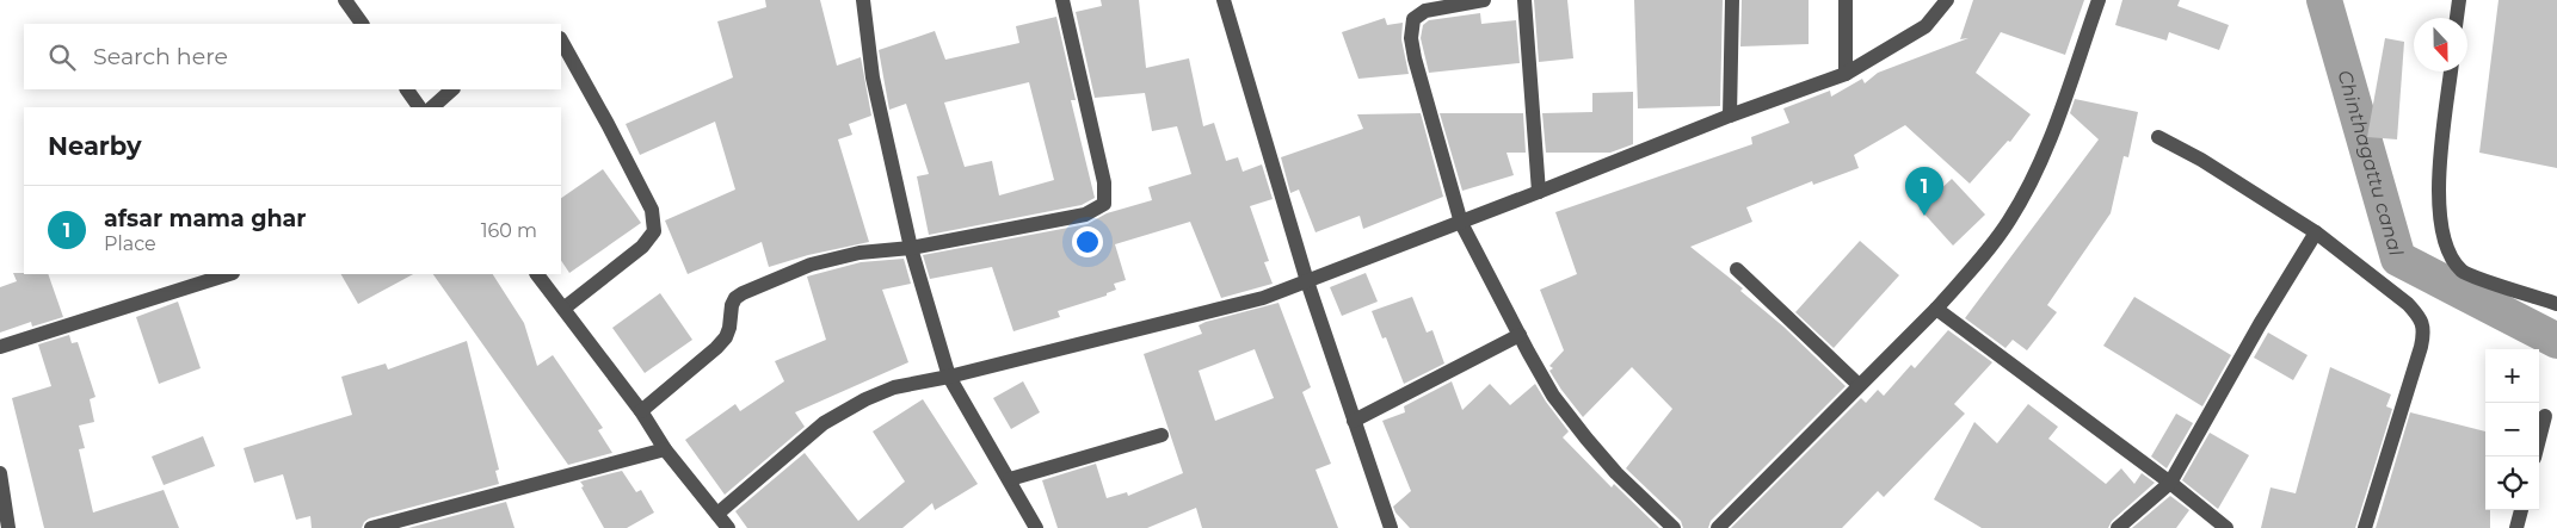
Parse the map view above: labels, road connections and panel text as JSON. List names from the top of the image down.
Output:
{
  "water": ["Chinthagattu canal"],
  "north": "bottom",
  "page": {
    "search": "Search here",
    "heading": "Nearby",
    "pins": "1",
    "list": [
      {
        "mark": "1",
        "name": "afsar mama ghar",
        "note": "Place",
        "value": "160 m"
      }
    ],
    "map_buttons": ["+", "−"]
  }
}
